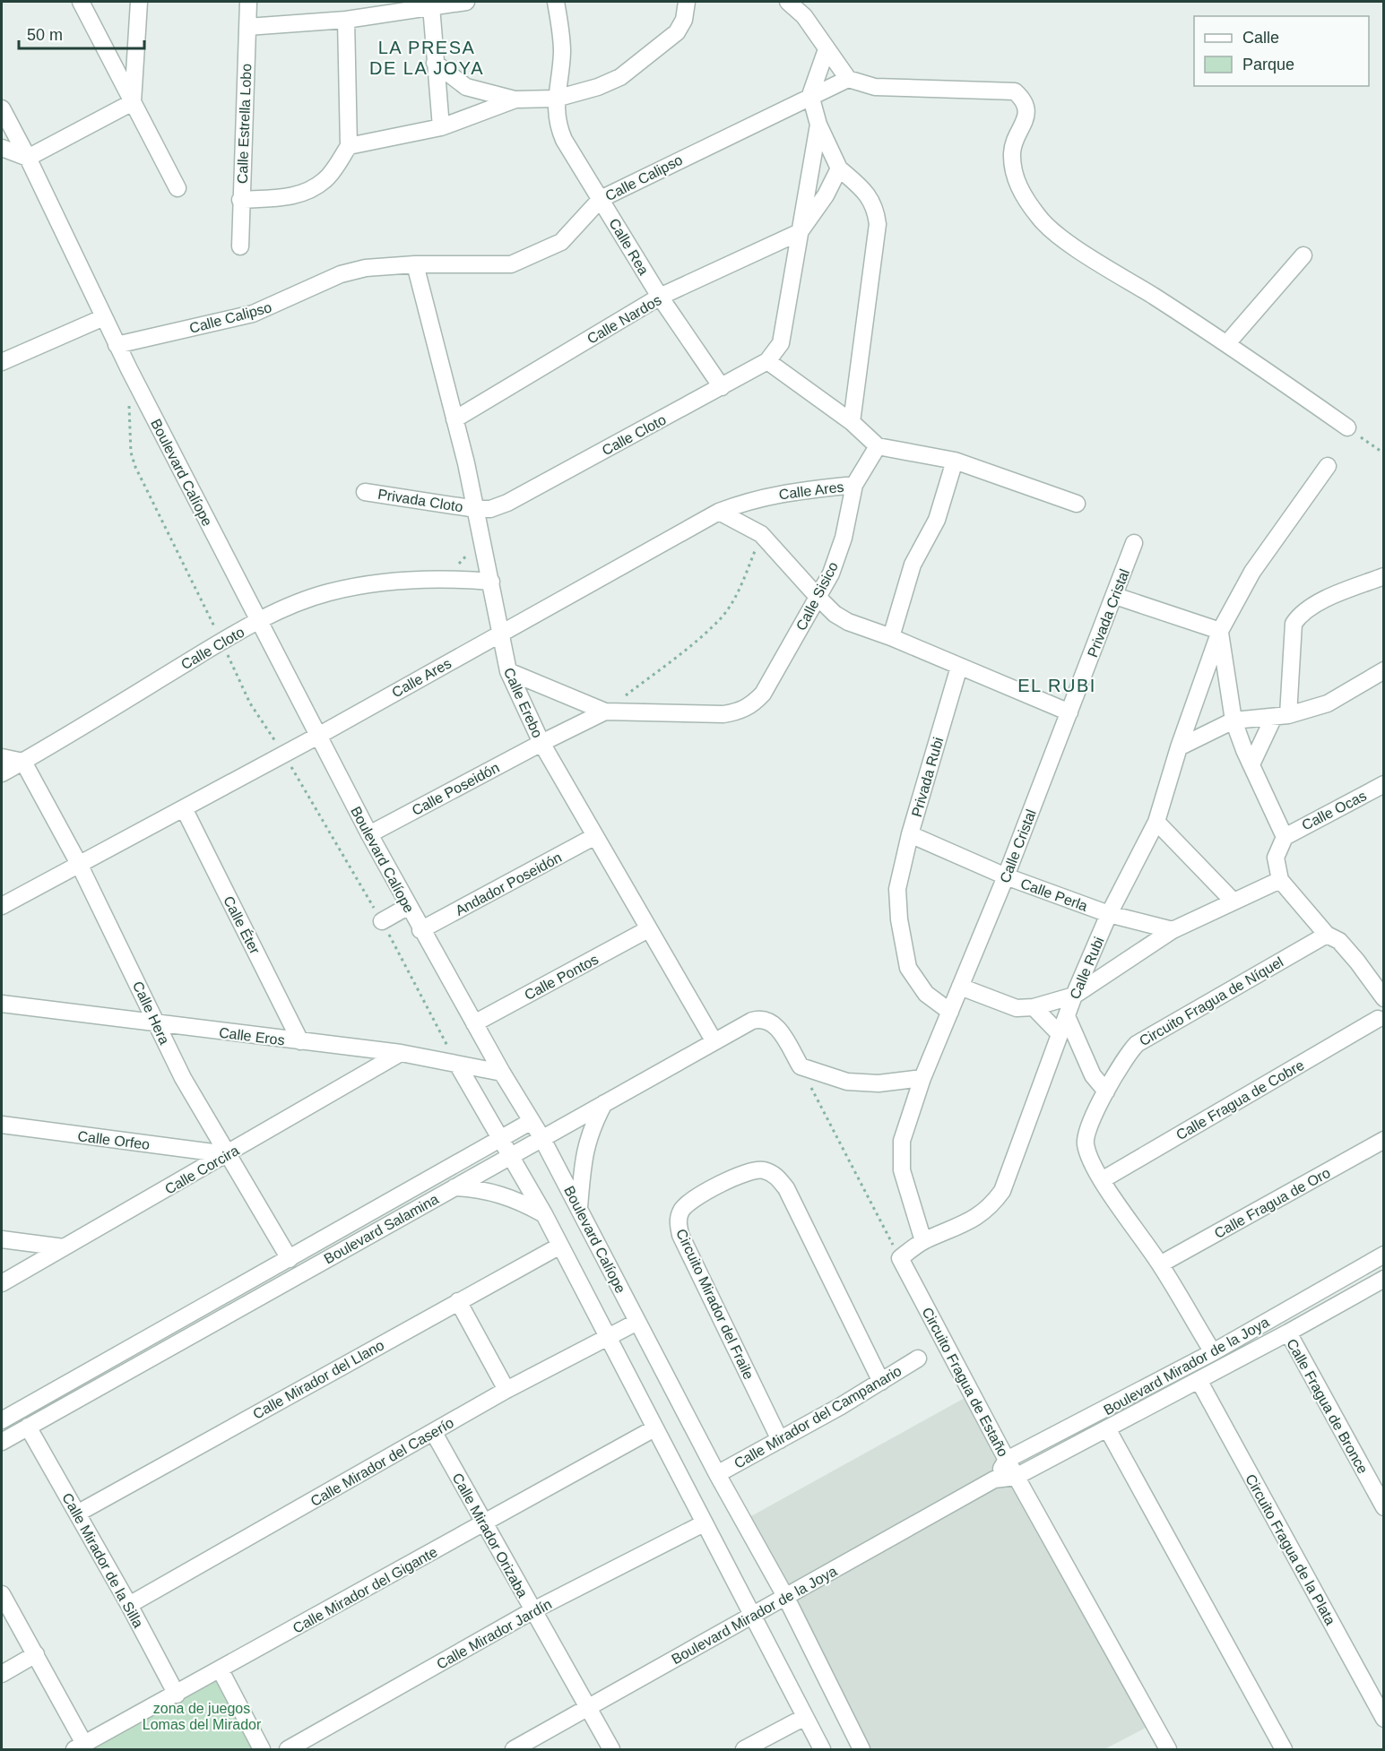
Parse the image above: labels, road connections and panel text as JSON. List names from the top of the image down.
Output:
{
  "streets": {
    "street": [
      "Calle Estrella Lobo",
      "Calle Calipso",
      "Calle Rea",
      "Calle Nardos",
      "Calle Cloto",
      "Boulevard Calíope",
      "Calle Ares",
      "Privada Cloto",
      "Calle Sisico",
      "Privada Cristal",
      "Calle Erebo",
      "Privada Rubi",
      "Calle Poseidón",
      "Calle Ocas",
      "Calle Cristal",
      "Andador Poseidón",
      "Calle Perla",
      "Calle Éter",
      "Calle Rubi",
      "Calle Pontos",
      "Circuito Fragua de Níquel",
      "Calle Hera",
      "Calle Eros",
      "Calle Fragua de Cobre",
      "Calle Orfeo",
      "Calle Corcira",
      "Calle Fragua de Oro",
      "Boulevard Salamina",
      "Circuito Mirador del Fraile",
      "Boulevard Mirador de la Joya",
      "Calle Mirador del Llano",
      "Circuito Fragua de Estaño",
      "Calle Fragua de Bronce",
      "Calle Mirador del Campanario",
      "Calle Mirador del Caserío",
      "Calle Mirador Orizaba",
      "Circuito Fragua de la Plata",
      "Calle Mirador de la Silla",
      "Calle Mirador del Gigante",
      "Calle Mirador Jardín"
    ]
  },
  "crossings": [
    ["Calle Calipso", "Calle Rea"],
    ["Calle Calipso", "Boulevard Calíope"],
    ["Calle Calipso", "Calle Erebo"],
    ["Calle Rea", "Calle Nardos"],
    ["Calle Rea", "Calle Cloto"],
    ["Calle Nardos", "Calle Cloto"],
    ["Calle Nardos", "Calle Erebo"],
    ["Calle Cloto", "Boulevard Calíope"],
    ["Calle Cloto", "Privada Cloto"],
    ["Calle Cloto", "Calle Erebo"],
    ["Calle Cloto", "Calle Hera"],
    ["Boulevard Calíope", "Calle Ares"],
    ["Boulevard Calíope", "Calle Poseidón"],
    ["Boulevard Calíope", "Andador Poseidón"],
    ["Boulevard Calíope", "Calle Pontos"],
    ["Boulevard Calíope", "Calle Eros"],
    ["Boulevard Calíope", "Boulevard Salamina"],
    ["Boulevard Calíope", "Boulevard Mirador de la Joya"],
    ["Boulevard Calíope", "Calle Mirador del Campanario"],
    ["Boulevard Calíope", "Calle Mirador del Caserío"],
    ["Calle Ares", "Calle Sisico"],
    ["Calle Ares", "Calle Erebo"],
    ["Calle Ares", "Calle Éter"],
    ["Calle Ares", "Calle Hera"],
    ["Privada Cloto", "Calle Erebo"],
    ["Calle Sisico", "Calle Poseidón"],
    ["Privada Cristal", "Calle Cristal"],
    ["Calle Erebo", "Calle Poseidón"],
    ["Calle Erebo", "Andador Poseidón"],
    ["Calle Erebo", "Calle Pontos"],
    ["Calle Erebo", "Boulevard Salamina"],
    ["Privada Rubi", "Calle Cristal"],
    ["Privada Rubi", "Calle Perla"],
    ["Calle Cristal", "Calle Perla"],
    ["Calle Cristal", "Calle Rubi"],
    ["Calle Perla", "Calle Rubi"],
    ["Calle Éter", "Calle Eros"],
    ["Calle Rubi", "Circuito Fragua de Estaño"],
    ["Circuito Fragua de Níquel", "Calle Fragua de Cobre"],
    ["Circuito Fragua de Níquel", "Calle Fragua de Oro"],
    ["Circuito Fragua de Níquel", "Boulevard Mirador de la Joya"],
    ["Calle Hera", "Calle Eros"],
    ["Calle Hera", "Calle Orfeo"],
    ["Calle Hera", "Calle Corcira"],
    ["Calle Hera", "Boulevard Salamina"],
    ["Calle Eros", "Calle Corcira"],
    ["Calle Orfeo", "Calle Corcira"],
    ["Boulevard Salamina", "Calle Mirador de la Silla"],
    ["Circuito Mirador del Fraile", "Calle Mirador del Campanario"],
    ["Boulevard Mirador de la Joya", "Circuito Fragua de Estaño"],
    ["Boulevard Mirador de la Joya", "Calle Fragua de Bronce"],
    ["Boulevard Mirador de la Joya", "Calle Mirador Orizaba"],
    ["Boulevard Mirador de la Joya", "Circuito Fragua de la Plata"],
    ["Calle Mirador del Llano", "Calle Mirador de la Silla"],
    ["Calle Mirador del Caserío", "Calle Mirador Orizaba"],
    ["Calle Mirador del Caserío", "Calle Mirador de la Silla"],
    ["Calle Mirador Orizaba", "Calle Mirador del Gigante"],
    ["Calle Mirador Orizaba", "Calle Mirador Jardín"],
    ["Calle Mirador de la Silla", "Calle Mirador del Gigante"]
  ],
  "districts": ["LA PRESA DE LA JOYA", "EL RUBI"],
  "parks": ["zona de juegos Lomas del Mirador"],
  "legend": ["Calle", "Parque"],
  "scale_bar": "50 m"
}
